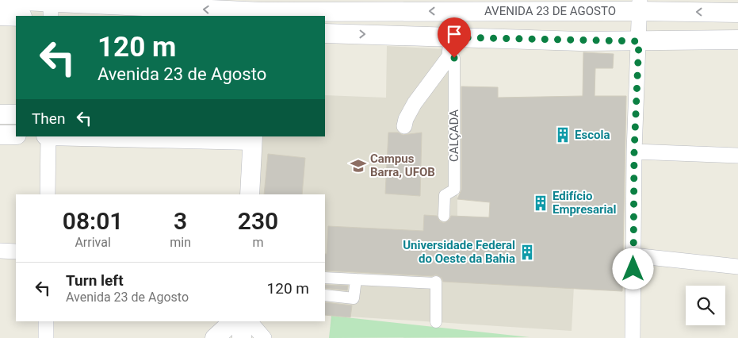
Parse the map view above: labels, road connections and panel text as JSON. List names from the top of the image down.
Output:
{
  "streets": {
    "street": ["AVENIDA 23 DE AGOSTO", "CALÇADA"]
  },
  "places": {
    "building": ["Escola", "Edifício Empresarial", "Universidade Federal do Oeste da Bahia"],
    "school or university": ["Campus Barra, UFOB"]
  },
  "page": {
    "turn": ["120 m", "Avenida 23 de Agosto"],
    "then": "Then",
    "eta": [
      "08:01",
      "Arrival",
      "3",
      "min",
      "230",
      "m"
    ],
    "list": [
      {
        "name": "Turn left",
        "note": "Avenida 23 de Agosto",
        "value": "120 m"
      }
    ]
  }
}
